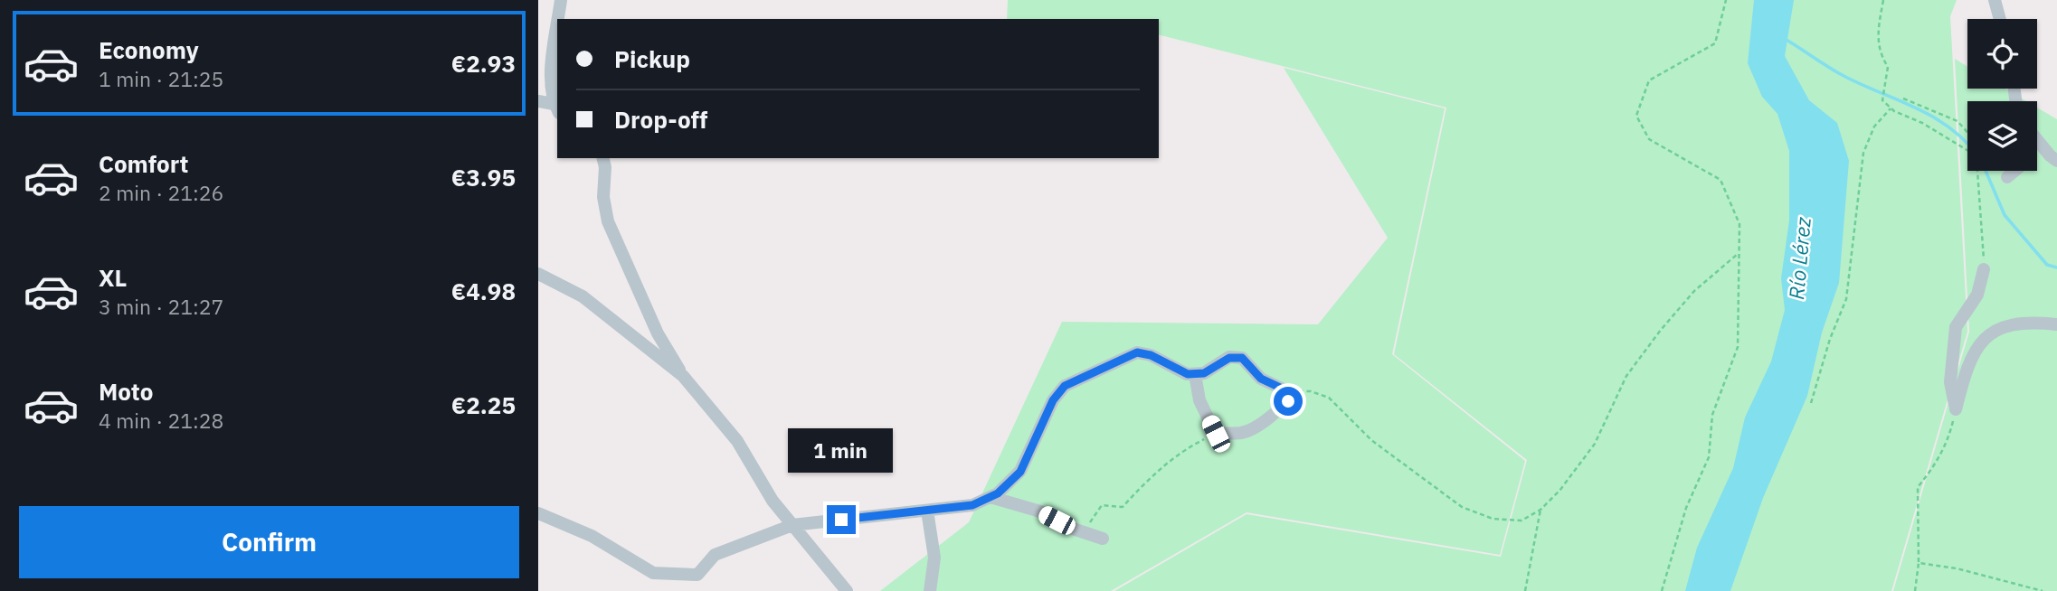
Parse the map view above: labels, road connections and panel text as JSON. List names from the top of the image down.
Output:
{
  "water": ["Río Lérez"],
  "page": {
    "list": [
      {
        "name": "Economy",
        "note": "1 min · 21:25",
        "value": "€2.93"
      },
      {
        "name": "Comfort",
        "note": "2 min · 21:26",
        "value": "€3.95"
      },
      {
        "name": "XL",
        "note": "3 min · 21:27",
        "value": "€4.98"
      },
      {
        "name": "Moto",
        "note": "4 min · 21:28",
        "value": "€2.25"
      }
    ],
    "banner": ["Pickup", "Drop-off"],
    "bubble": "1 min",
    "buttons": "Confirm"
  }
}
